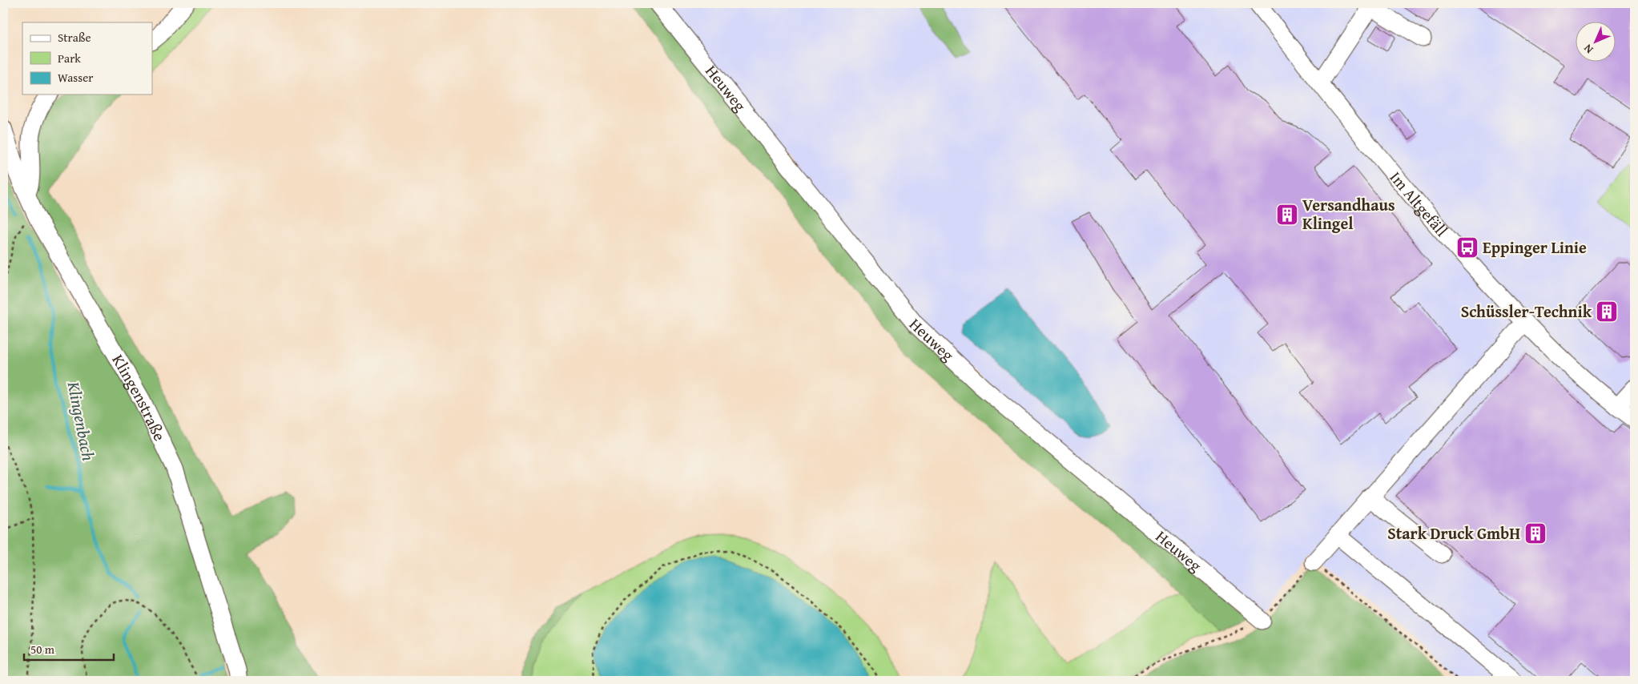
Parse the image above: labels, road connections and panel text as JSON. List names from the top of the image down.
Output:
{
  "streets": {
    "street": ["Heuweg", "Im Altgefäll", "Klingenstraße"]
  },
  "water": ["Klingenbach"],
  "places": {
    "building": ["Versandhaus Klingel", "Schüssler-Technik", "Stark Druck GmbH"],
    "bus stop": ["Eppinger Linie"]
  },
  "legend": ["Straße", "Park", "Wasser"],
  "scale_bar": "50 m",
  "north": "bottom left"
}
